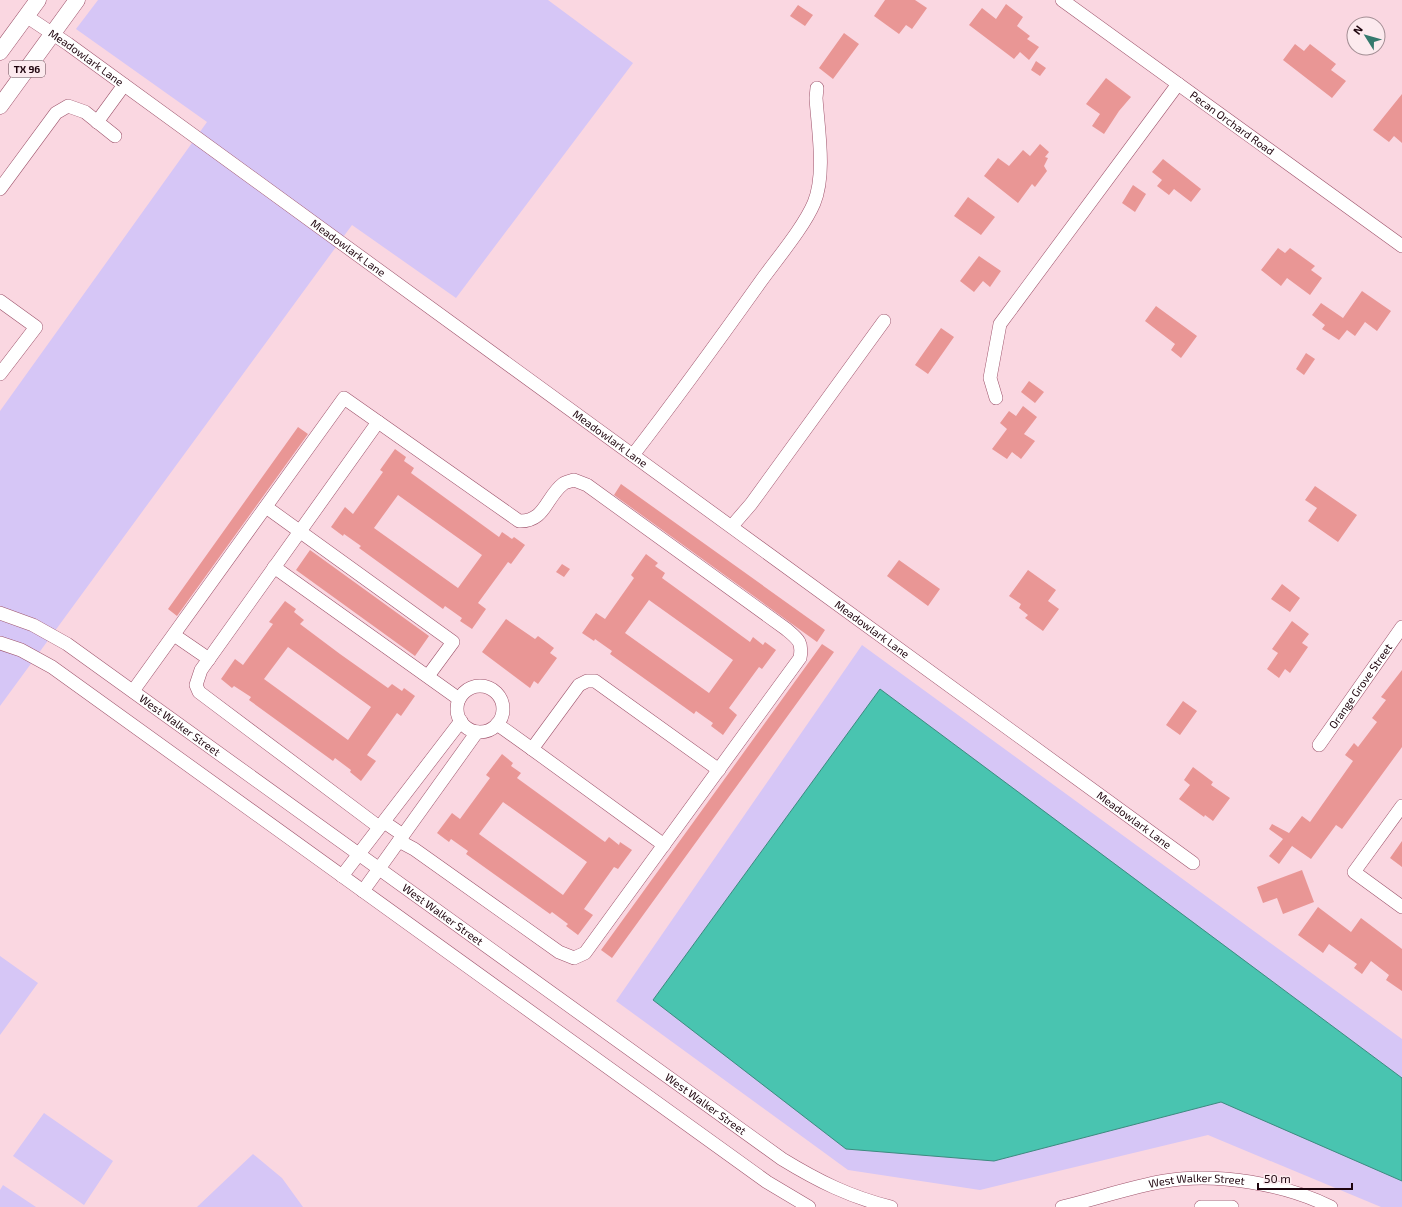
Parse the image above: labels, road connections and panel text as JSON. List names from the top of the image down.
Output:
{
  "streets": {
    "main road": ["TX 96"],
    "street": [
      "Meadowlark Lane",
      "Pecan Orchard Road",
      "Orange Grove Street",
      "West Walker Street"
    ]
  },
  "crossings": [
    ["Meadowlark Lane", "TX 96"]
  ],
  "scale_bar": "50 m",
  "north": "top left"
}
